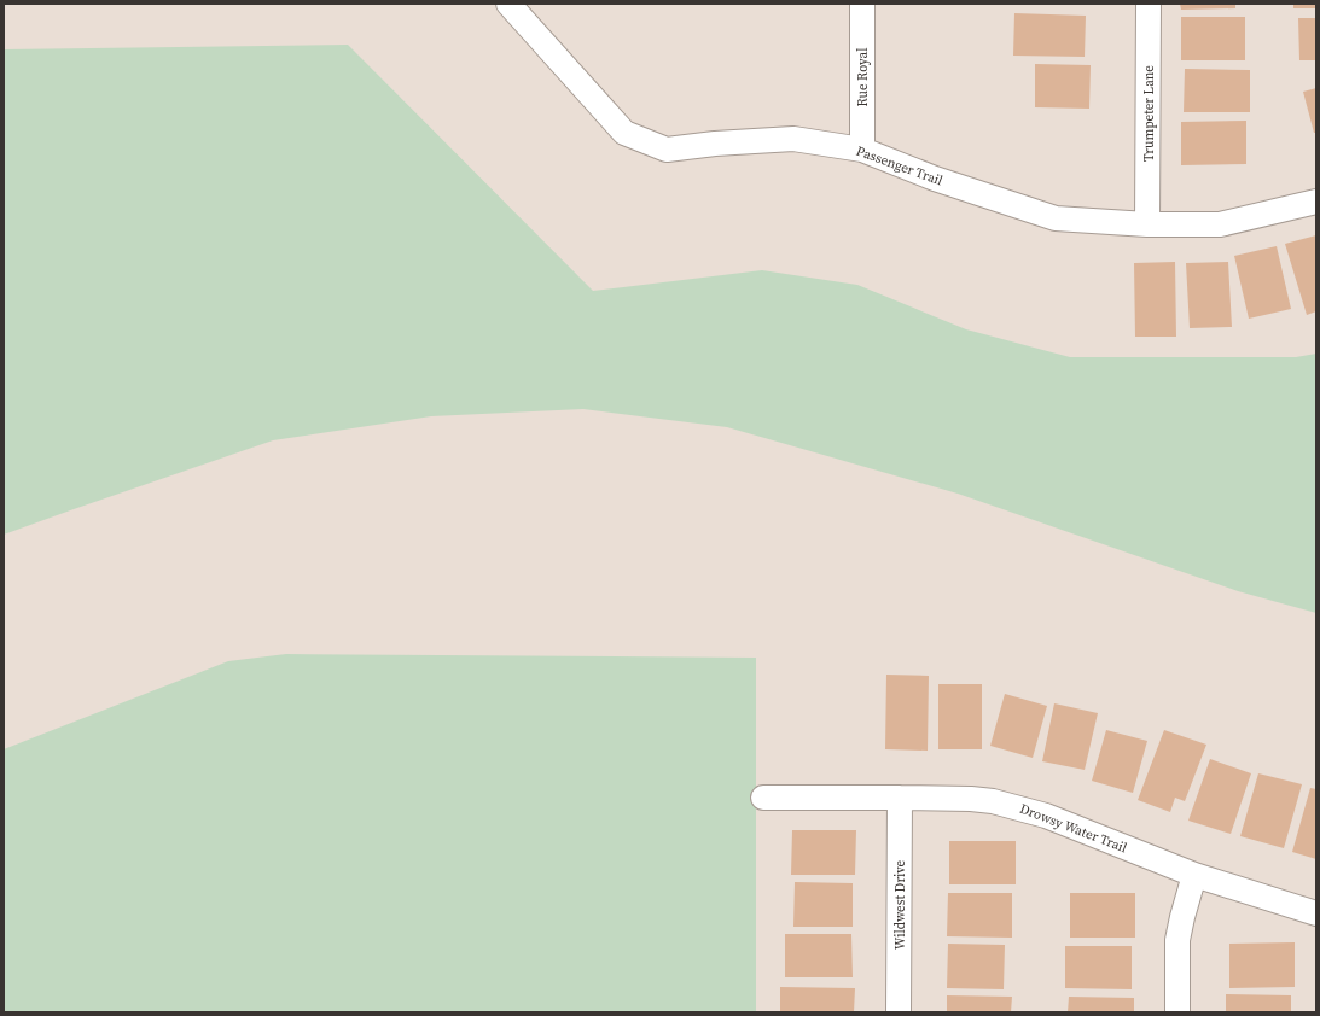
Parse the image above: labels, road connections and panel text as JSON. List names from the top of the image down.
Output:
{
  "streets": {
    "street": [
      "Rue Royal",
      "Trumpeter Lane",
      "Passenger Trail",
      "Drowsy Water Trail",
      "Wildwest Drive"
    ]
  },
  "crossings": [
    ["Rue Royal", "Passenger Trail"],
    ["Trumpeter Lane", "Passenger Trail"],
    ["Drowsy Water Trail", "Wildwest Drive"]
  ]
}
